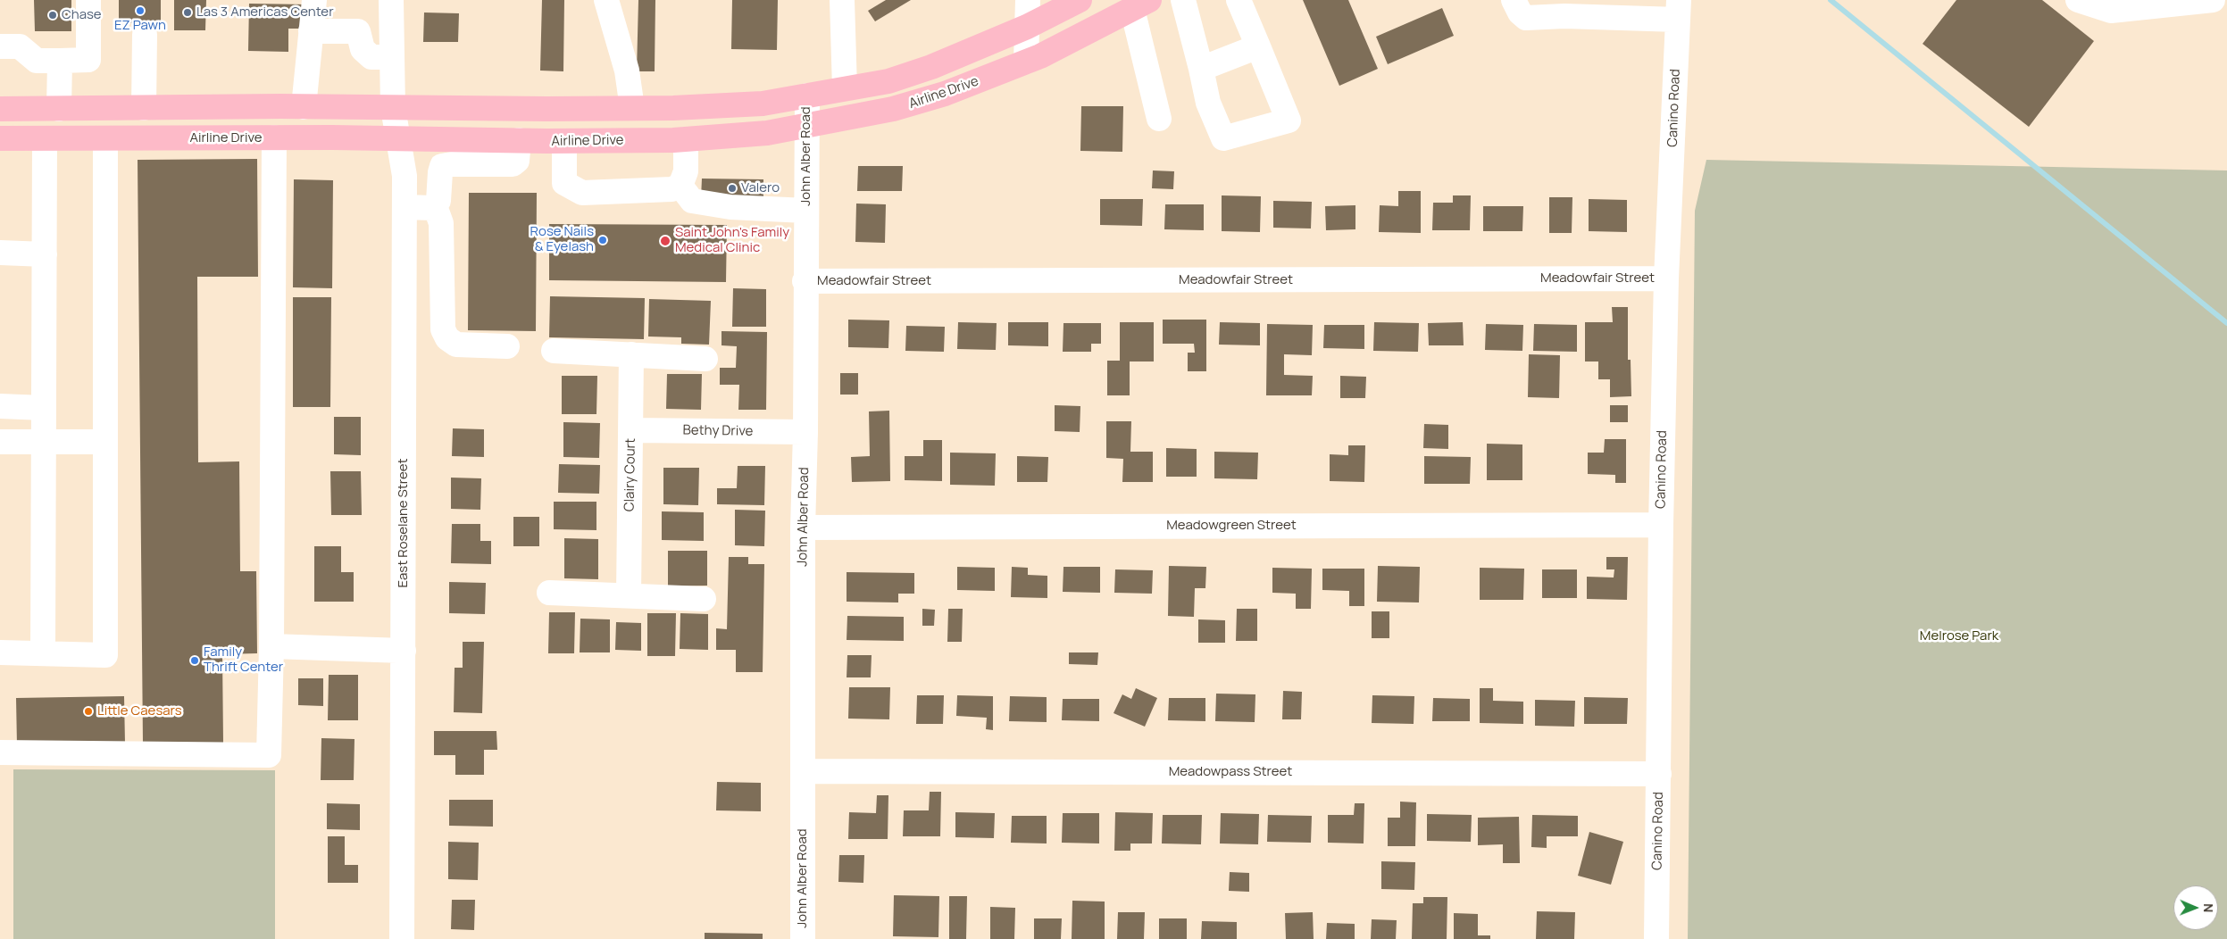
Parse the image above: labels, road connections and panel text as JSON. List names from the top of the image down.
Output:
{
  "streets": {
    "main road": ["Airline Drive"],
    "street": [
      "Canino Road",
      "John Alber Road",
      "Meadowfair Street",
      "Bethy Drive",
      "Clairy Court",
      "East Roselane Street",
      "Meadowgreen Street",
      "Meadowpass Street"
    ]
  },
  "crossings": [
    ["Airline Drive", "John Alber Road"],
    ["Airline Drive", "East Roselane Street"],
    ["Canino Road", "Meadowfair Street"],
    ["Canino Road", "Meadowgreen Street"],
    ["Canino Road", "Meadowpass Street"],
    ["John Alber Road", "Meadowfair Street"],
    ["John Alber Road", "Bethy Drive"],
    ["John Alber Road", "Meadowgreen Street"],
    ["John Alber Road", "Meadowpass Street"],
    ["Bethy Drive", "Clairy Court"]
  ],
  "parks": ["Melrose Park"],
  "places": [
    "EZ Pawn",
    "Las 3 Americas Center",
    "Chase",
    "Valero",
    "Rose Nails & Eyelash",
    "Saint John's Family Medical Clinic",
    "Family Thrift Center",
    "Little Caesars"
  ],
  "north": "right"
}
